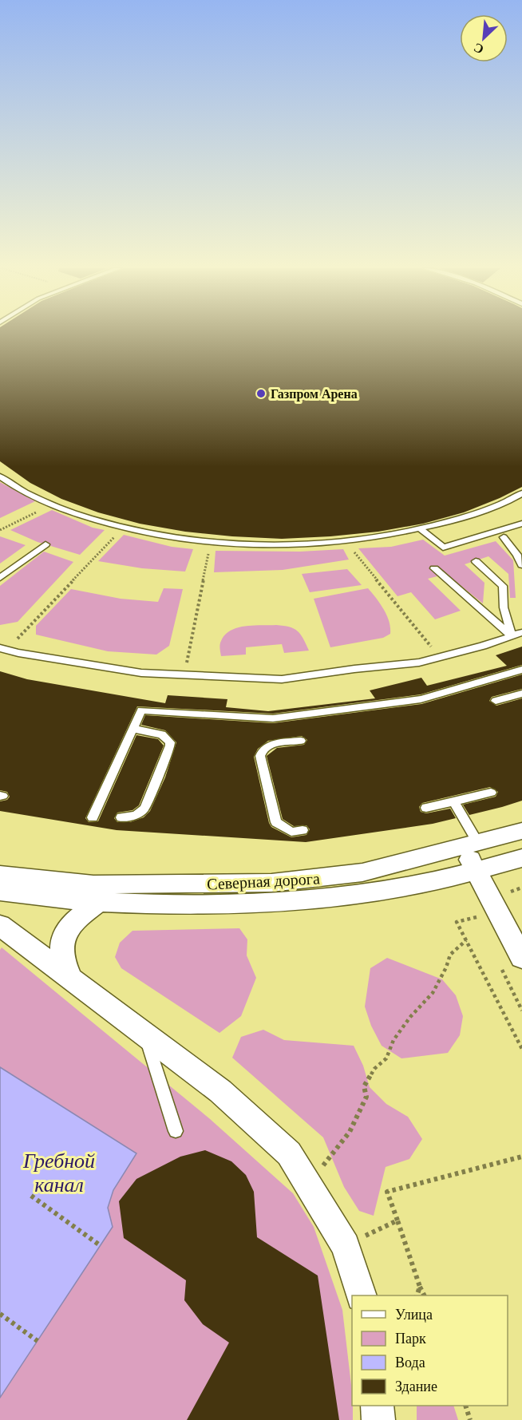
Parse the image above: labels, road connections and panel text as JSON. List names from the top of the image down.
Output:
{
  "streets": {
    "street": ["Северная дорога"]
  },
  "water": ["Гребной канал"],
  "places": ["Газпром Арена"],
  "legend": [
    "Улица",
    "Парк",
    "Вода",
    "Здание"
  ],
  "north": "bottom left"
}
